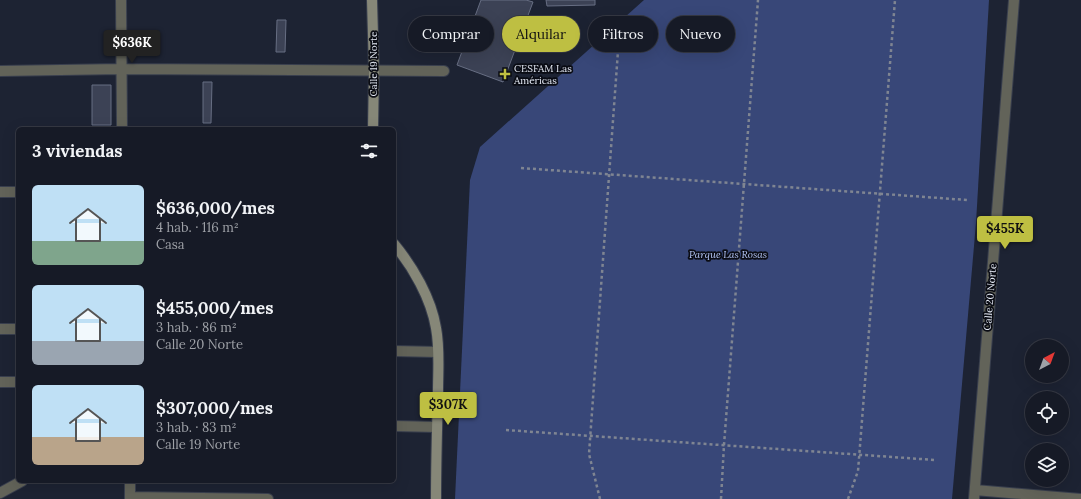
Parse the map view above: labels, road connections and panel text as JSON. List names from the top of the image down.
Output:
{
  "streets": {
    "street": ["Calle 19 Norte", "Calle 20 Norte"]
  },
  "parks": ["Parque Las Rosas"],
  "places": {
    "health": ["CESFAM Las Américas"]
  },
  "north": "top right",
  "page": {
    "chip": [
      "Comprar",
      "Alquilar",
      "Filtros",
      "Nuevo"
    ],
    "price": ["$636K", "$455K", "$307K"],
    "heading": "3 viviendas",
    "list": [
      {
        "name": "$636,000/mes",
        "note": "4 hab. · 116 m² · Casa"
      },
      {
        "name": "$455,000/mes",
        "note": "3 hab. · 86 m² · Calle 20 Norte"
      },
      {
        "name": "$307,000/mes",
        "note": "3 hab. · 83 m² · Calle 19 Norte"
      }
    ]
  }
}
